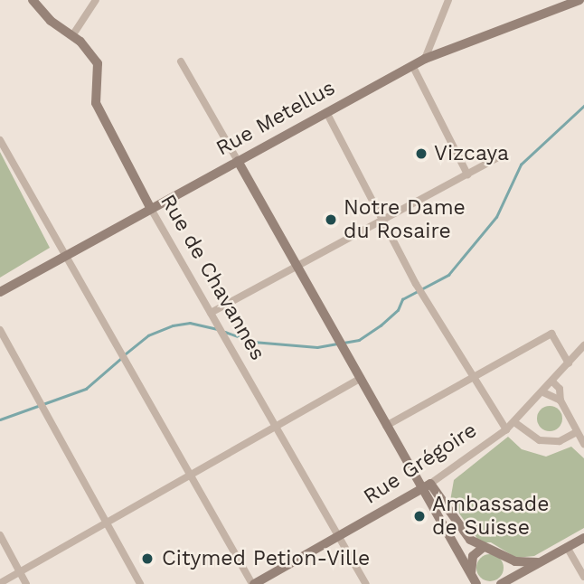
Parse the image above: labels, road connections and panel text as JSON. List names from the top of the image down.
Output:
{
  "streets": {
    "street": ["Rue Metellus", "Rue de Chavannes", "Rue Grégoire"]
  },
  "crossings": [
    ["Rue Metellus", "Rue de Chavannes"],
    ["Rue de Chavannes", "Rue Grégoire"]
  ],
  "places": [
    "Vizcaya",
    "Notre Dame du Rosaire",
    "Ambassade de Suisse",
    "Citymed Petion-Ville"
  ]
}
